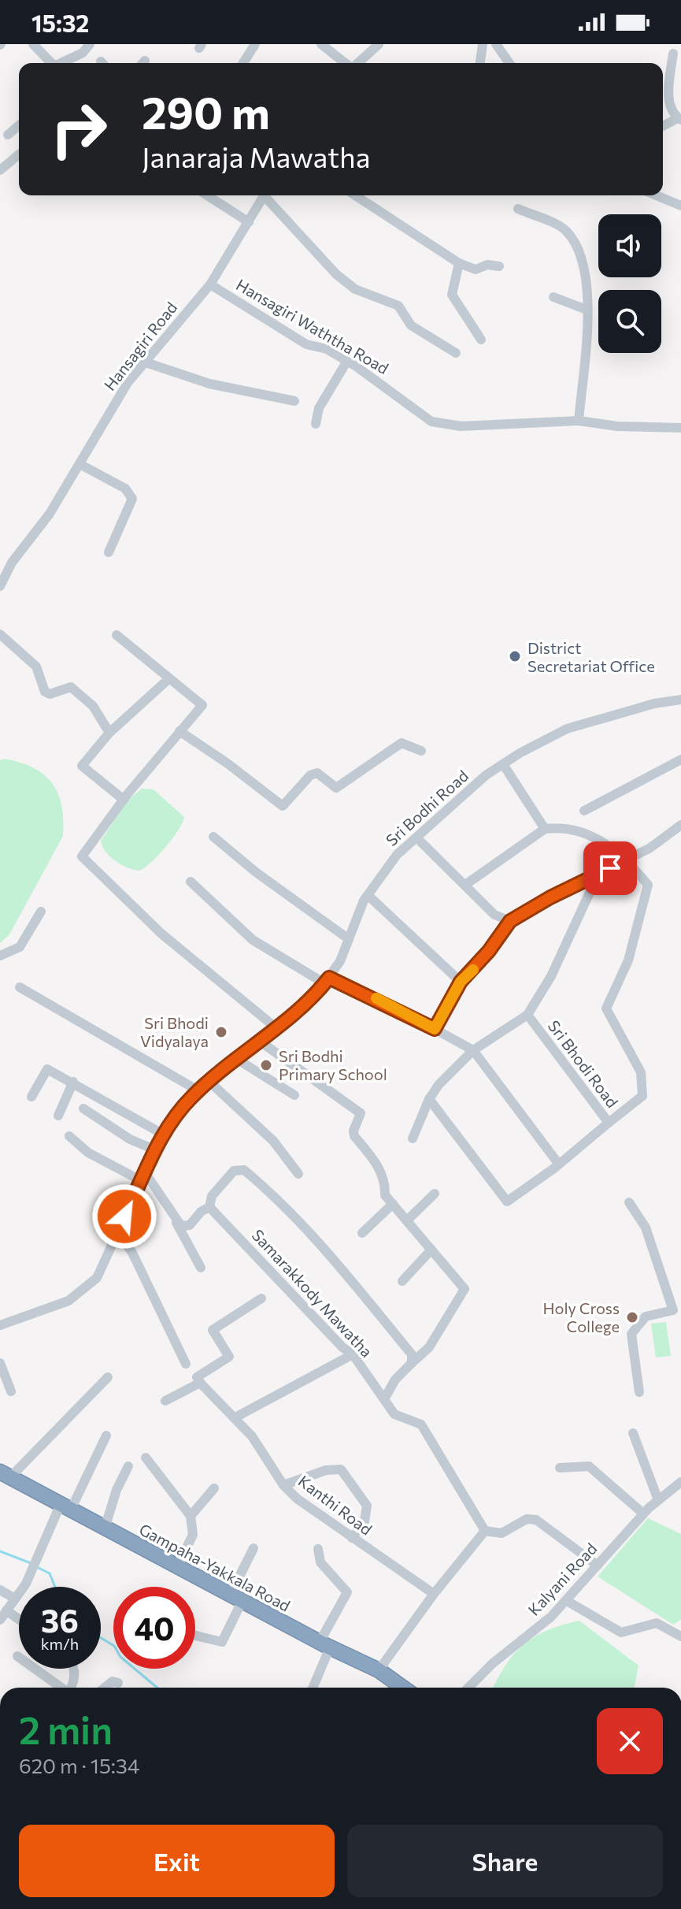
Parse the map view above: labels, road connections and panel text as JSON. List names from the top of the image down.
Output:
{
  "streets": {
    "highway": ["Gampaha-Yakkala Road"],
    "street": [
      "Hansagiri Waththa Road",
      "Hansagiri Road",
      "Sri Bodhi Road",
      "Sri Bhodi Road",
      "Samarakkody Mawatha",
      "Kanthi Road",
      "Kalyani Road"
    ]
  },
  "crossings": [
    ["Hansagiri Waththa Road", "Hansagiri Road"]
  ],
  "places": [
    "District Secretariat Office",
    "Sri Bhodi Vidyalaya",
    "Sri Bodhi Primary School",
    "Holy Cross College"
  ],
  "page": {
    "status": "15:32",
    "turn": ["290 m", "Janaraja Mawatha"],
    "speed": "36 km/h",
    "limit": "40",
    "heading": ["2 min", "620 m · 15:34"],
    "buttons": ["Exit", "Share"]
  }
}
